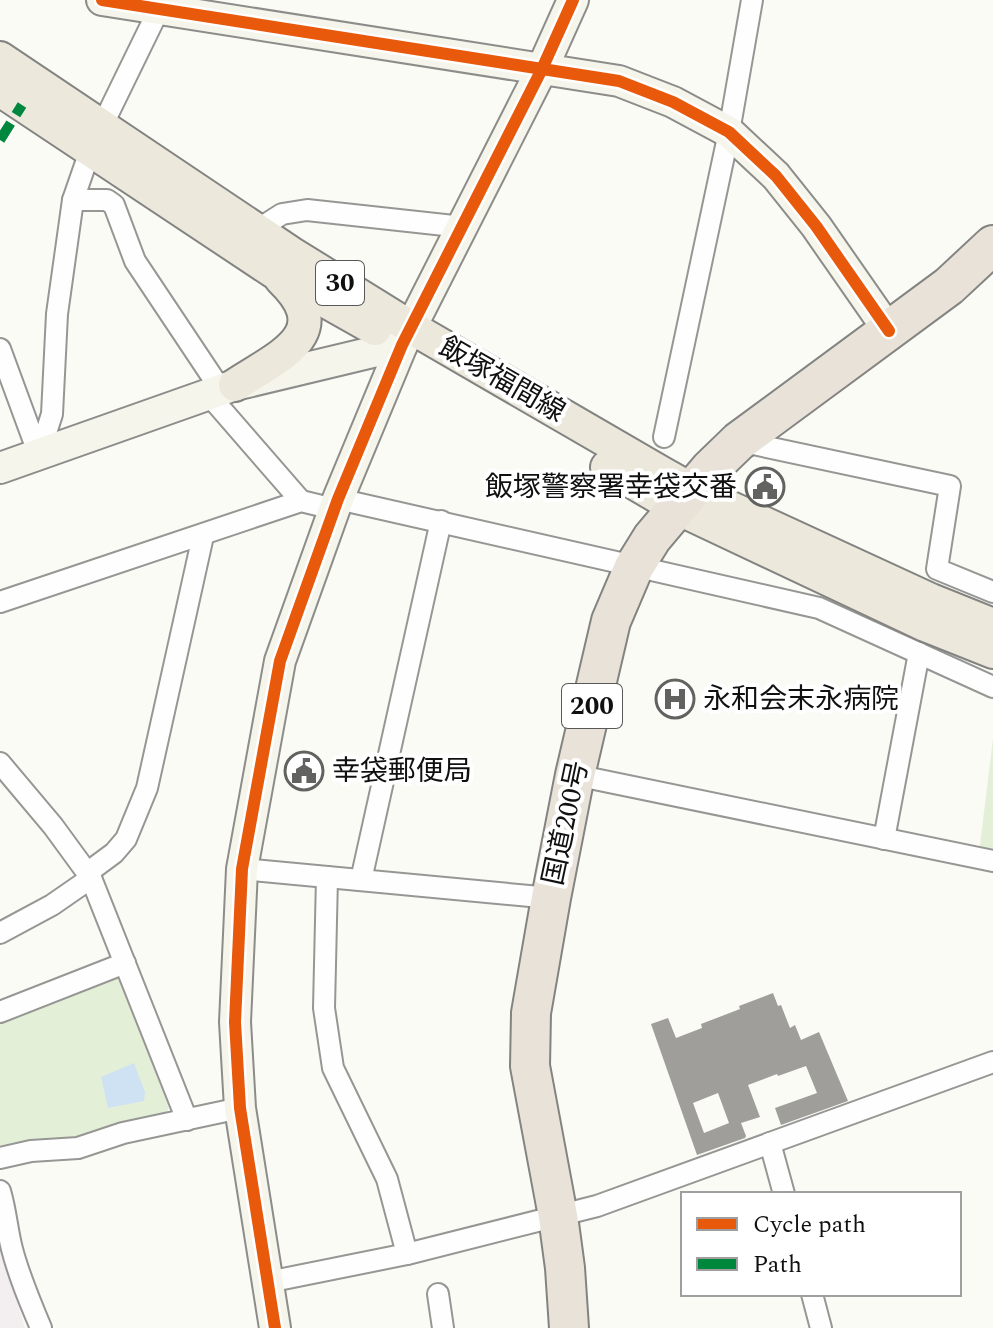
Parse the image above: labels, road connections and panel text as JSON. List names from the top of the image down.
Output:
{
  "streets": {
    "highway": ["200", "国道200号"],
    "main road": ["30", "飯塚福間線"]
  },
  "crossings": [
    ["飯塚福間線", "国道200号"]
  ],
  "places": {
    "public building": ["飯塚警察署幸袋交番", "幸袋郵便局"],
    "hospital": ["永和会末永病院"]
  },
  "legend": ["Cycle path", "Path"]
}
